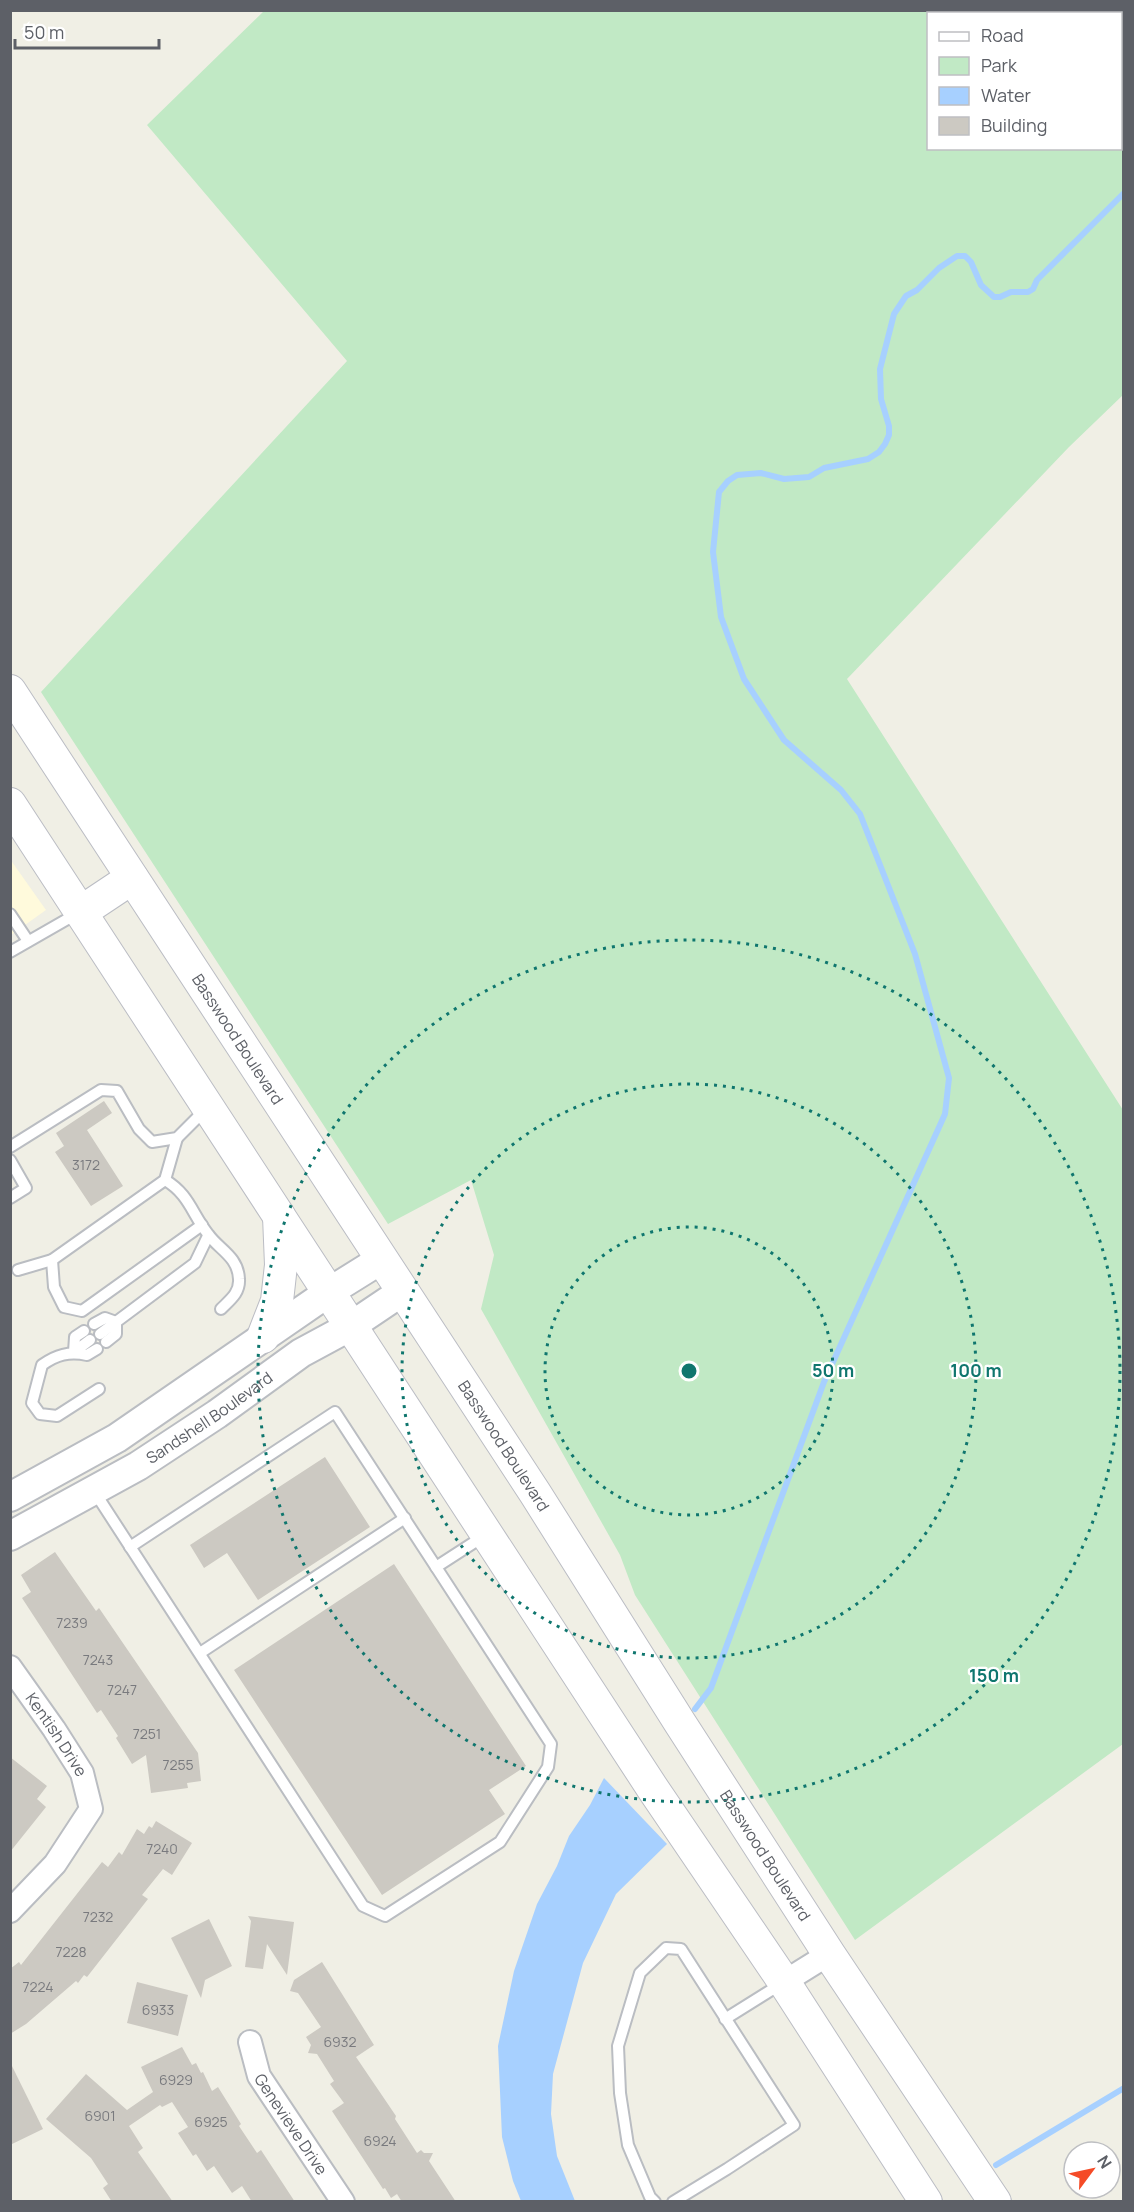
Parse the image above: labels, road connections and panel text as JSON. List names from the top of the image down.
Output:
{
  "streets": {
    "main road": ["Basswood Boulevard"],
    "street": ["Sandshell Boulevard", "Kentish Drive", "Genevieve Drive"]
  },
  "crossings": [
    ["Basswood Boulevard", "Sandshell Boulevard"]
  ],
  "house_numbers": [
    "3172",
    "7239",
    "7243",
    "7247",
    "7251",
    "7255",
    "7240",
    "7232",
    "7228",
    "7224",
    "6933",
    "6932",
    "6929",
    "6901",
    "6925",
    "6924"
  ],
  "legend": [
    "Road",
    "Park",
    "Water",
    "Building"
  ],
  "scale_bar": "50 m",
  "north": "top right",
  "rings": ["50 m", "100 m", "150 m"]
}
